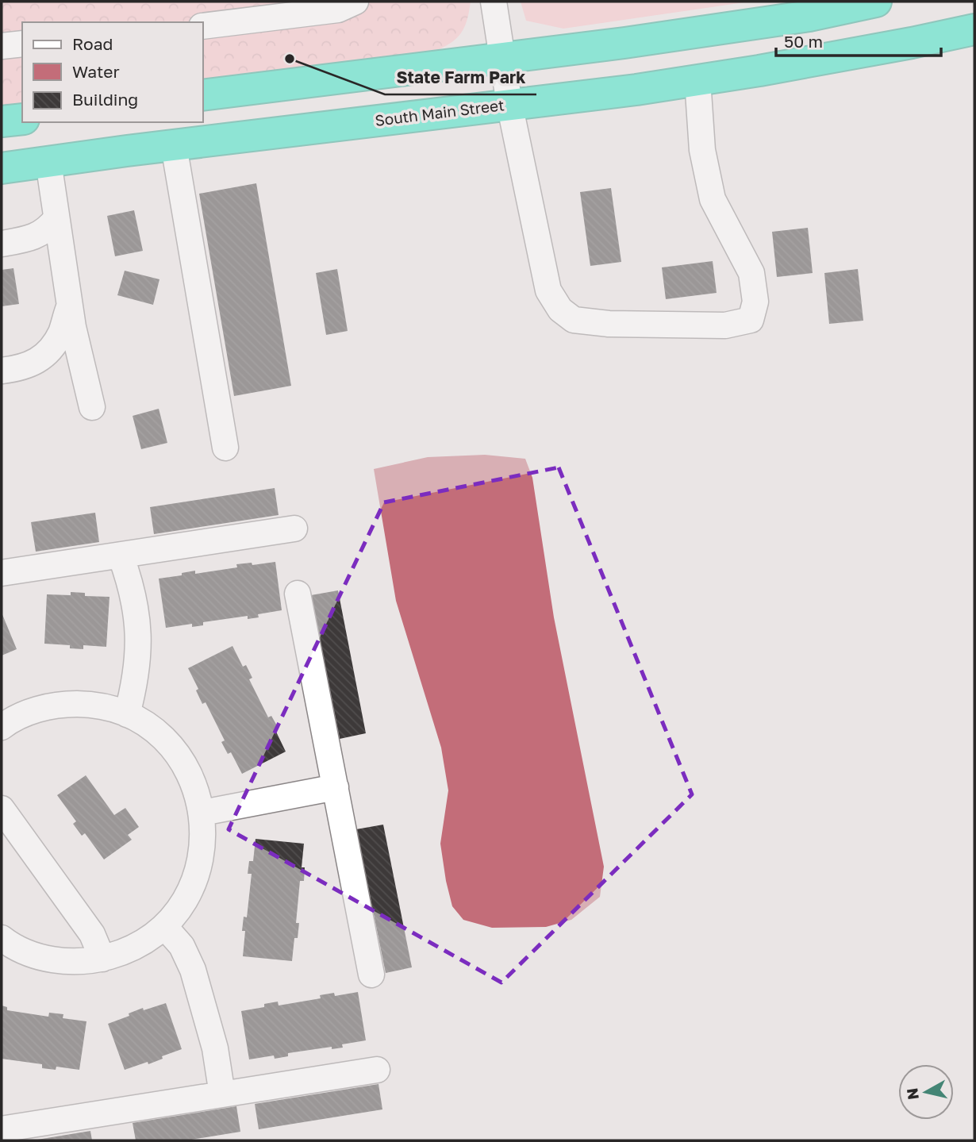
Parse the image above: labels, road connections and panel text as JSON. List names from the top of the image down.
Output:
{
  "streets": {
    "highway": ["South Main Street"]
  },
  "places": ["State Farm Park"],
  "legend": ["Road", "Water", "Building"],
  "scale_bar": "50 m",
  "north": "left"
}
